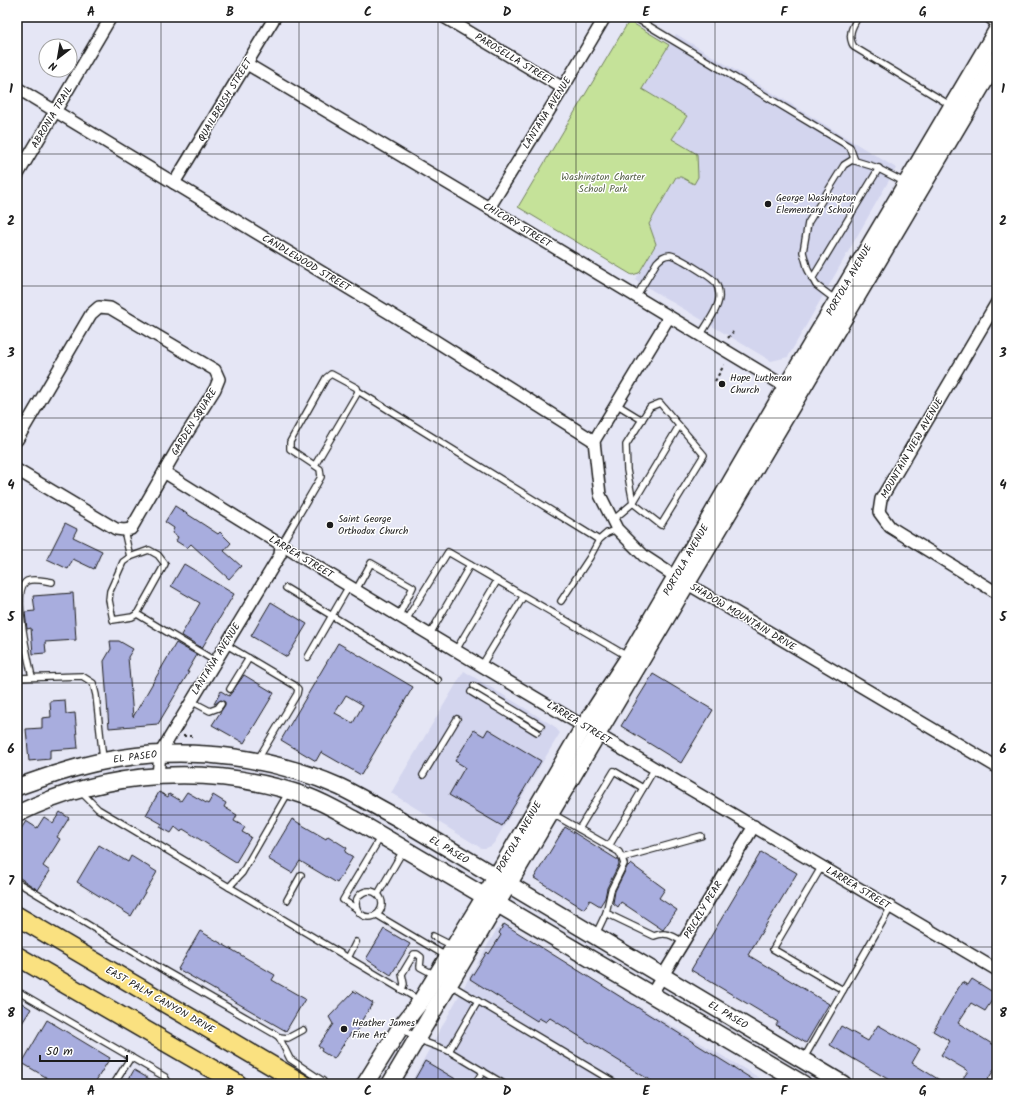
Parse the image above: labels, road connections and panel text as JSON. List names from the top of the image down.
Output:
{
  "streets": {
    "main road": ["EAST PALM CANYON DRIVE"],
    "street": [
      "PAROSELLA STREET",
      "QUAILBRUSH STREET",
      "LANTANA AVENUE",
      "ABRONIA TRAIL",
      "CHICORY STREET",
      "CANDLEWOOD STREET",
      "PORTOLA AVENUE",
      "GARDEN SQUARE",
      "MOUNTAIN VIEW AVENUE",
      "LARREA STREET",
      "SHADOW MOUNTAIN DRIVE",
      "EL PASEO",
      "PRICKLY PEAR"
    ]
  },
  "crossings": [
    ["PAROSELLA STREET", "LANTANA AVENUE"],
    ["QUAILBRUSH STREET", "CHICORY STREET"],
    ["QUAILBRUSH STREET", "CANDLEWOOD STREET"],
    ["LANTANA AVENUE", "CHICORY STREET"],
    ["LANTANA AVENUE", "LARREA STREET"],
    ["LANTANA AVENUE", "EL PASEO"],
    ["ABRONIA TRAIL", "CANDLEWOOD STREET"],
    ["CHICORY STREET", "PORTOLA AVENUE"],
    ["CANDLEWOOD STREET", "SHADOW MOUNTAIN DRIVE"],
    ["PORTOLA AVENUE", "LARREA STREET"],
    ["PORTOLA AVENUE", "SHADOW MOUNTAIN DRIVE"],
    ["PORTOLA AVENUE", "EL PASEO"],
    ["GARDEN SQUARE", "LARREA STREET"],
    ["LARREA STREET", "PRICKLY PEAR"],
    ["EL PASEO", "PRICKLY PEAR"]
  ],
  "parks": ["Washington Charter School Park"],
  "places": [
    "George Washington Elementary School",
    "Hope Lutheran Church",
    "Saint George Orthodox Church",
    "Heather James Fine Art"
  ],
  "scale_bar": "50 m",
  "north": "bottom left",
  "grid": {
    "columns": [
      "A",
      "B",
      "C",
      "D",
      "E",
      "F",
      "G"
    ],
    "rows": [
      "1",
      "2",
      "3",
      "4",
      "5",
      "6",
      "7",
      "8"
    ]
  }
}
